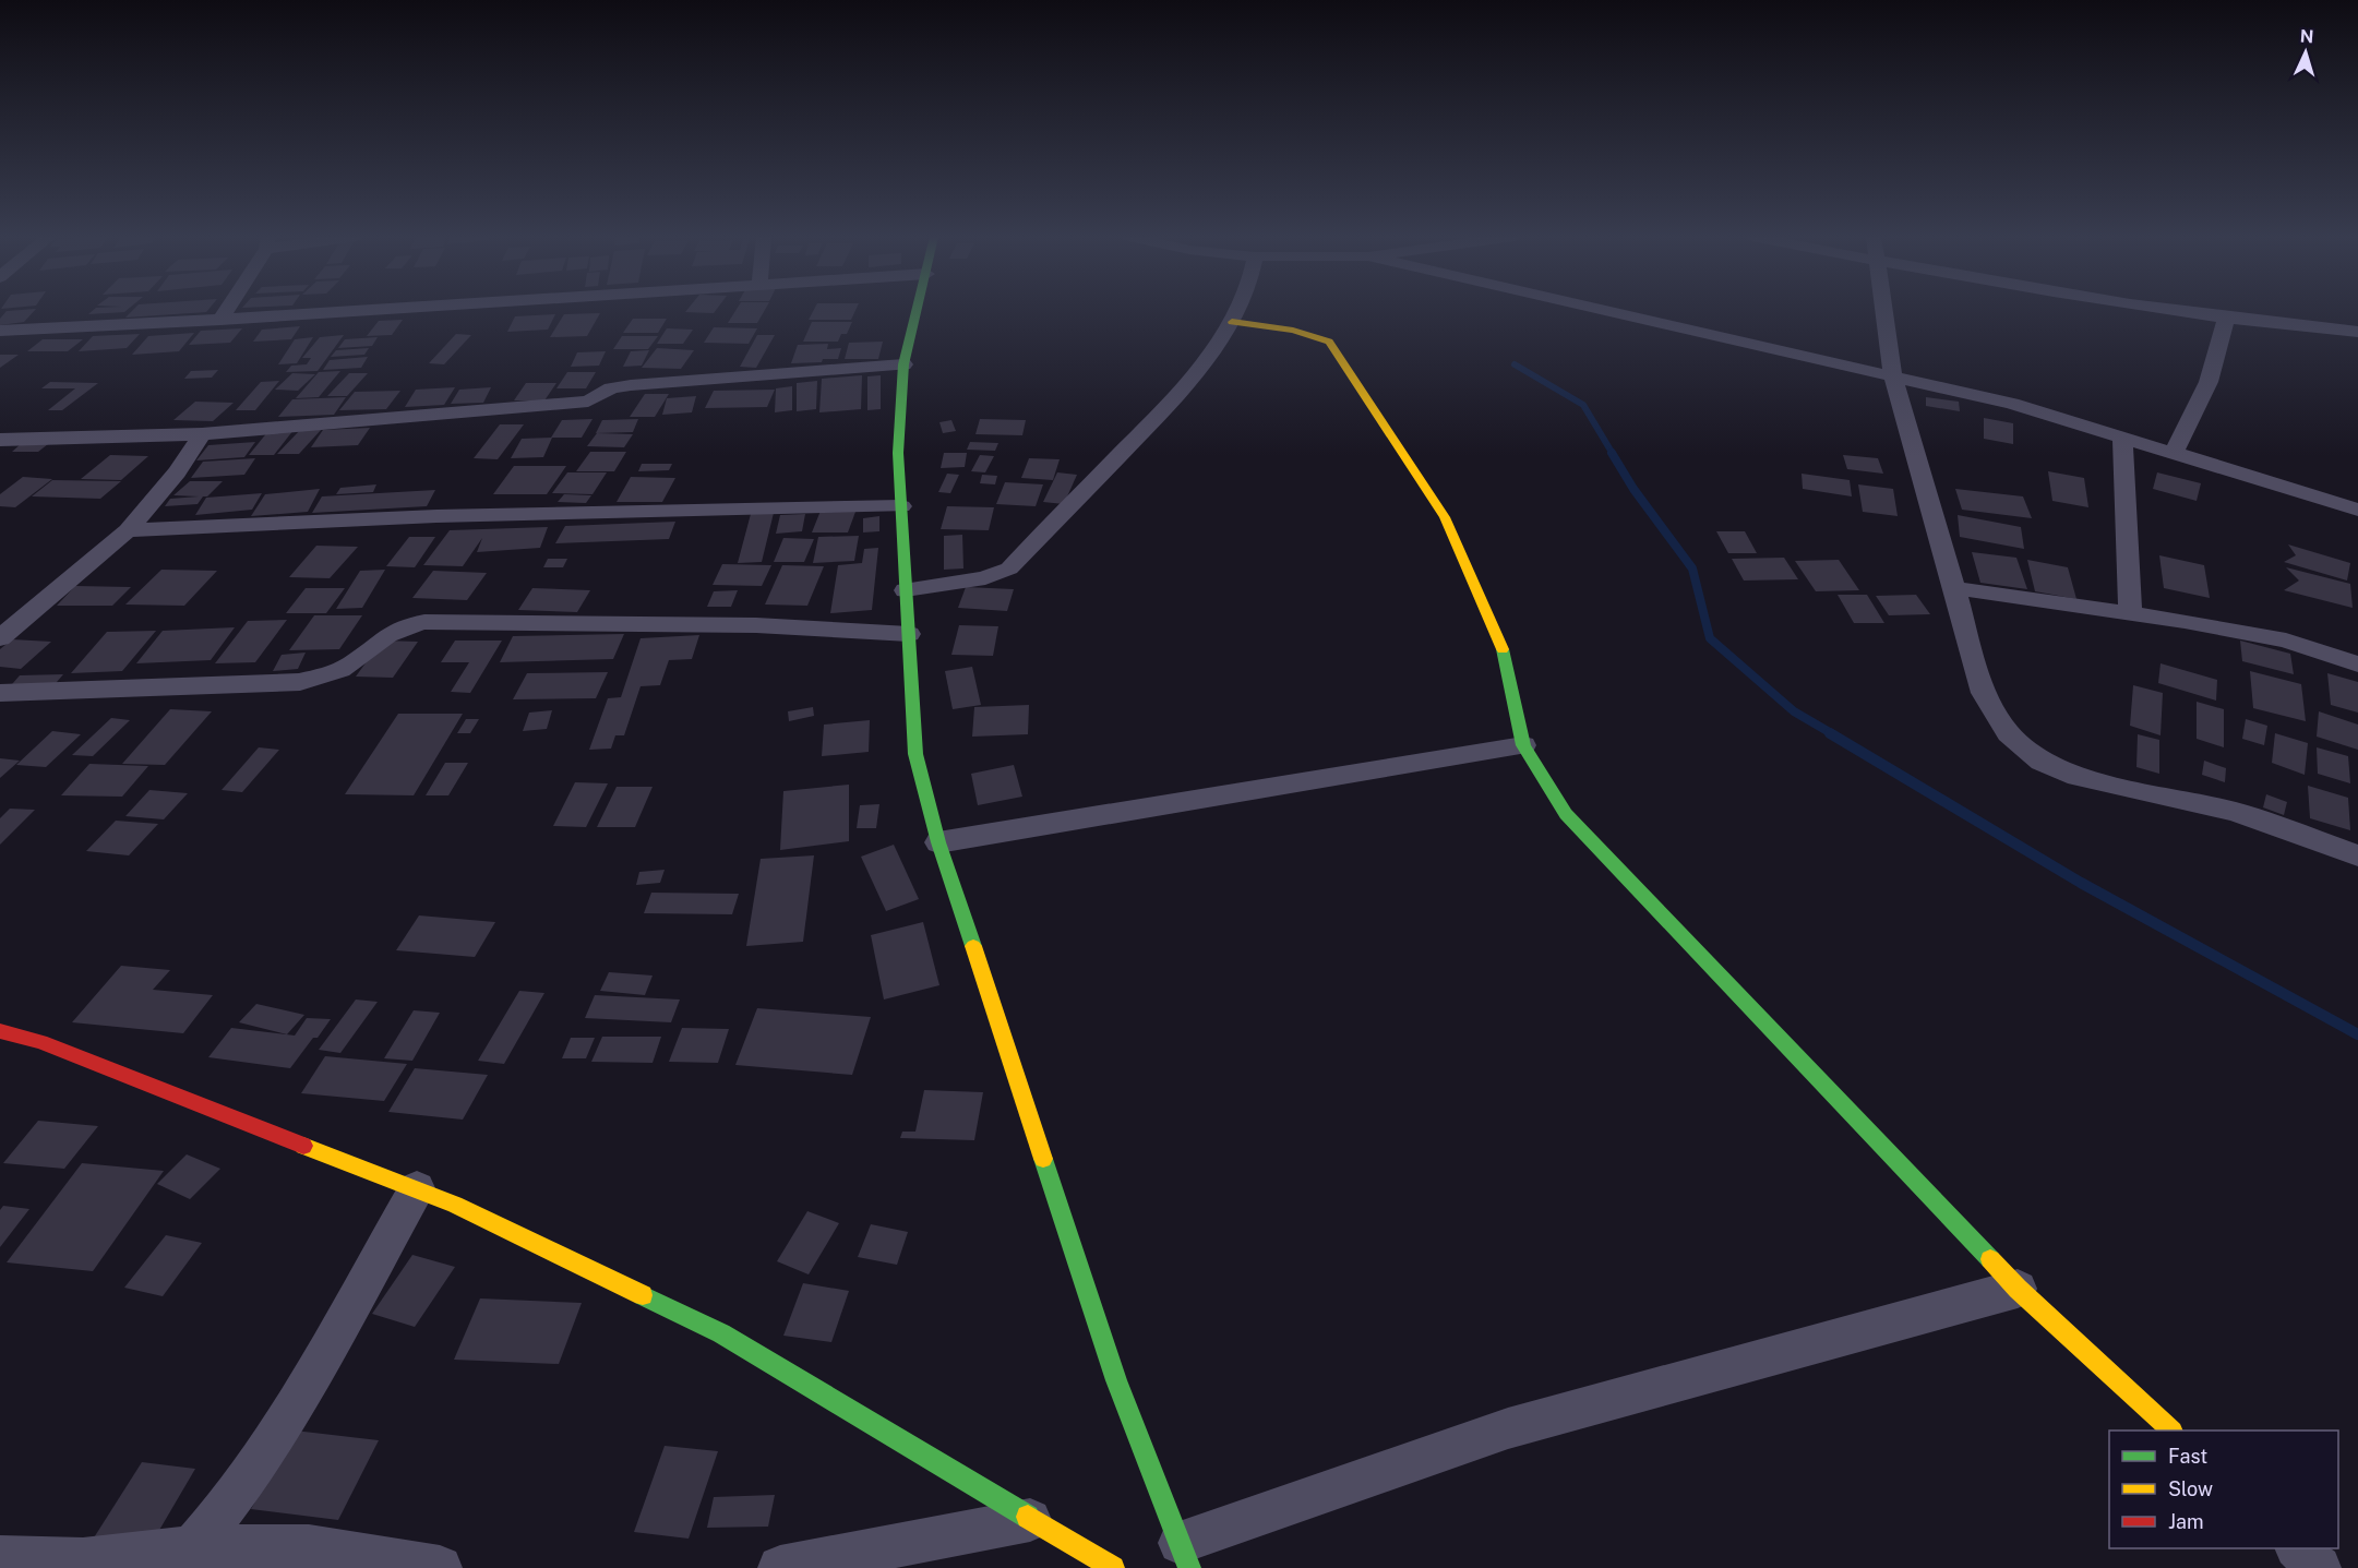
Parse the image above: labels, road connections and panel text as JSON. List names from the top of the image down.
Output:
{
  "legend": ["Fast", "Slow", "Jam"],
  "north": "top"
}
